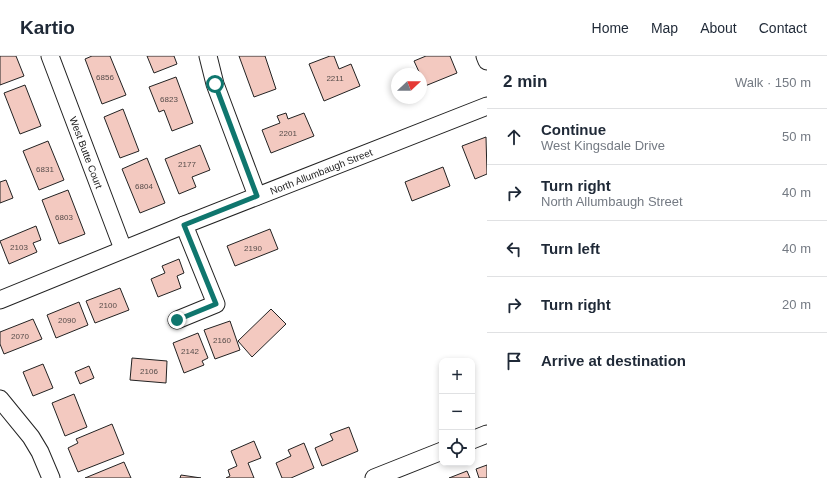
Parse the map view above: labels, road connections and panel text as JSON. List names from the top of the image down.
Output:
{
  "streets": {
    "street": ["West Butte Court", "North Allumbaugh Street"]
  },
  "crossings": [
    ["West Butte Court", "North Allumbaugh Street"]
  ],
  "house_numbers": [
    "6856",
    "2211",
    "6823",
    "2201",
    "2177",
    "6831",
    "6804",
    "6803",
    "2103",
    "2190",
    "2100",
    "2090",
    "2070",
    "2160",
    "2142",
    "2106"
  ],
  "north": "right",
  "page": {
    "header": "Kartio",
    "nav": [
      "Home",
      "Map",
      "About",
      "Contact"
    ],
    "heading": ["2 min", "Walk · 150 m"],
    "list": [
      ["Continue", "West Kingsdale Drive", "50 m"],
      ["Turn right", "North Allumbaugh Street", "40 m"],
      ["Turn left", "40 m"],
      ["Turn right", "20 m"],
      "Arrive at destination"
    ],
    "map_buttons": ["+", "−"]
  }
}
